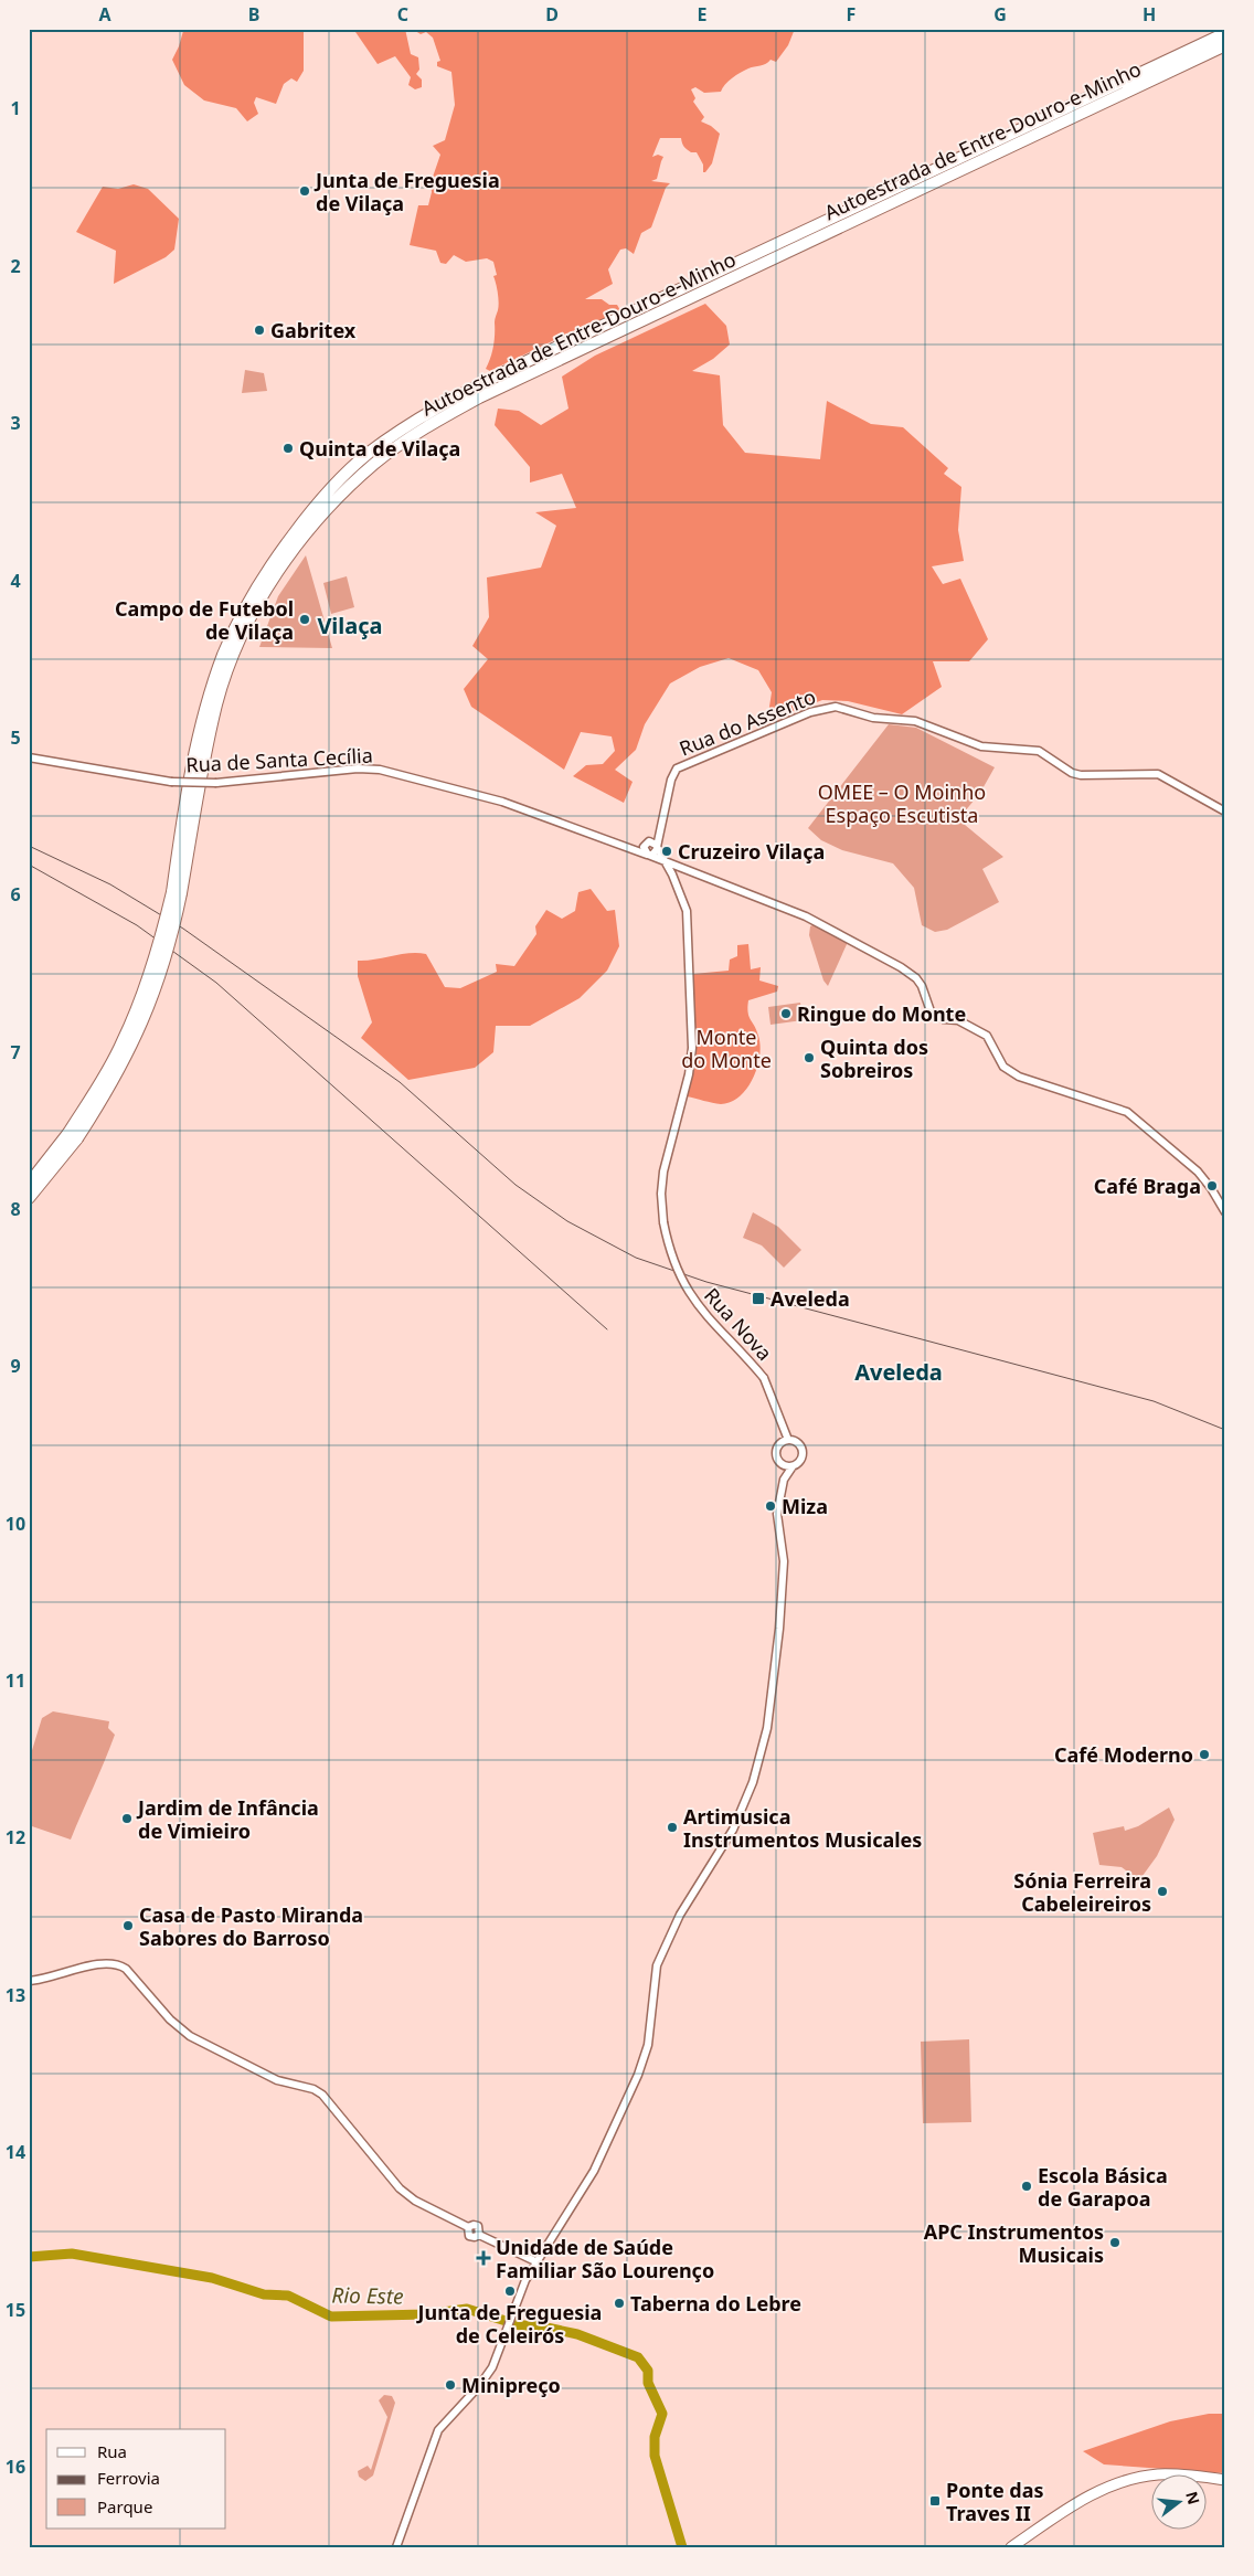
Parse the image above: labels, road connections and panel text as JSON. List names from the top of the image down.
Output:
{
  "streets": {
    "highway": ["Autoestrada de Entre-Douro-e-Minho"],
    "street": ["Rua do Assento", "Rua de Santa Cecília", "Rua Nova"]
  },
  "crossings": [
    ["Rua do Assento", "Rua de Santa Cecília"],
    ["Rua do Assento", "Rua Nova"],
    ["Rua de Santa Cecília", "Rua Nova"]
  ],
  "districts": ["Vilaça", "Aveleda"],
  "water": ["Rio Este"],
  "parks": ["OMEE – O Moinho Espaço Escutista", "Monte do Monte"],
  "places": {
    "other": [
      "Junta de Freguesia de Vilaça",
      "Gabritex",
      "Quinta de Vilaça",
      "Campo de Futebol de Vilaça",
      "Cruzeiro Vilaça",
      "Ringue do Monte",
      "Quinta dos Sobreiros",
      "Café Braga",
      "Miza",
      "Café Moderno",
      "Jardim de Infância de Vimieiro",
      "Artimusica Instrumentos Musicales",
      "Sónia Ferreira Cabeleireiros",
      "Casa de Pasto Miranda Sabores do Barroso",
      "Escola Básica de Garapoa",
      "APC Instrumentos Musicais",
      "Junta de Freguesia de Celeirós",
      "Taberna do Lebre",
      "Minipreço"
    ],
    "transit": ["Aveleda", "Ponte das Traves II"],
    "health": ["Unidade de Saúde Familiar São Lourenço"]
  },
  "legend": ["Rua", "Ferrovia", "Parque"],
  "north": "right",
  "grid": {
    "columns": [
      "A",
      "B",
      "C",
      "D",
      "E",
      "F",
      "G",
      "H"
    ],
    "rows": [
      "1",
      "2",
      "3",
      "4",
      "5",
      "6",
      "7",
      "8",
      "9",
      "10",
      "11",
      "12",
      "13",
      "14",
      "15",
      "16"
    ]
  }
}
